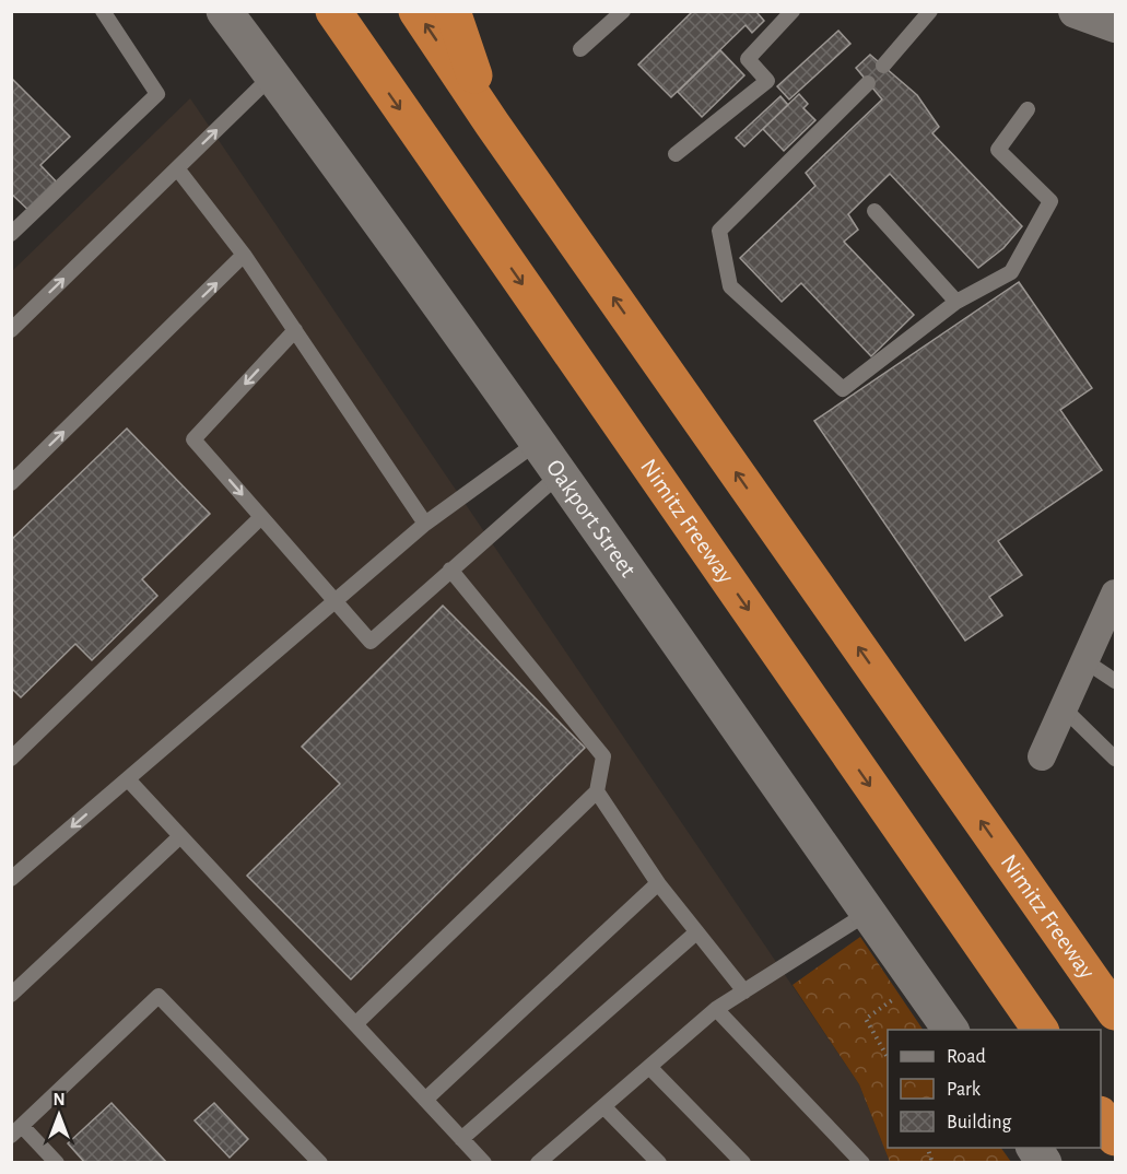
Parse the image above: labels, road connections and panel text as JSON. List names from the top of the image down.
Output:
{
  "streets": {
    "highway": ["Nimitz Freeway"],
    "main road": ["Oakport Street"]
  },
  "legend": ["Road", "Park", "Building"],
  "north": "top"
}
